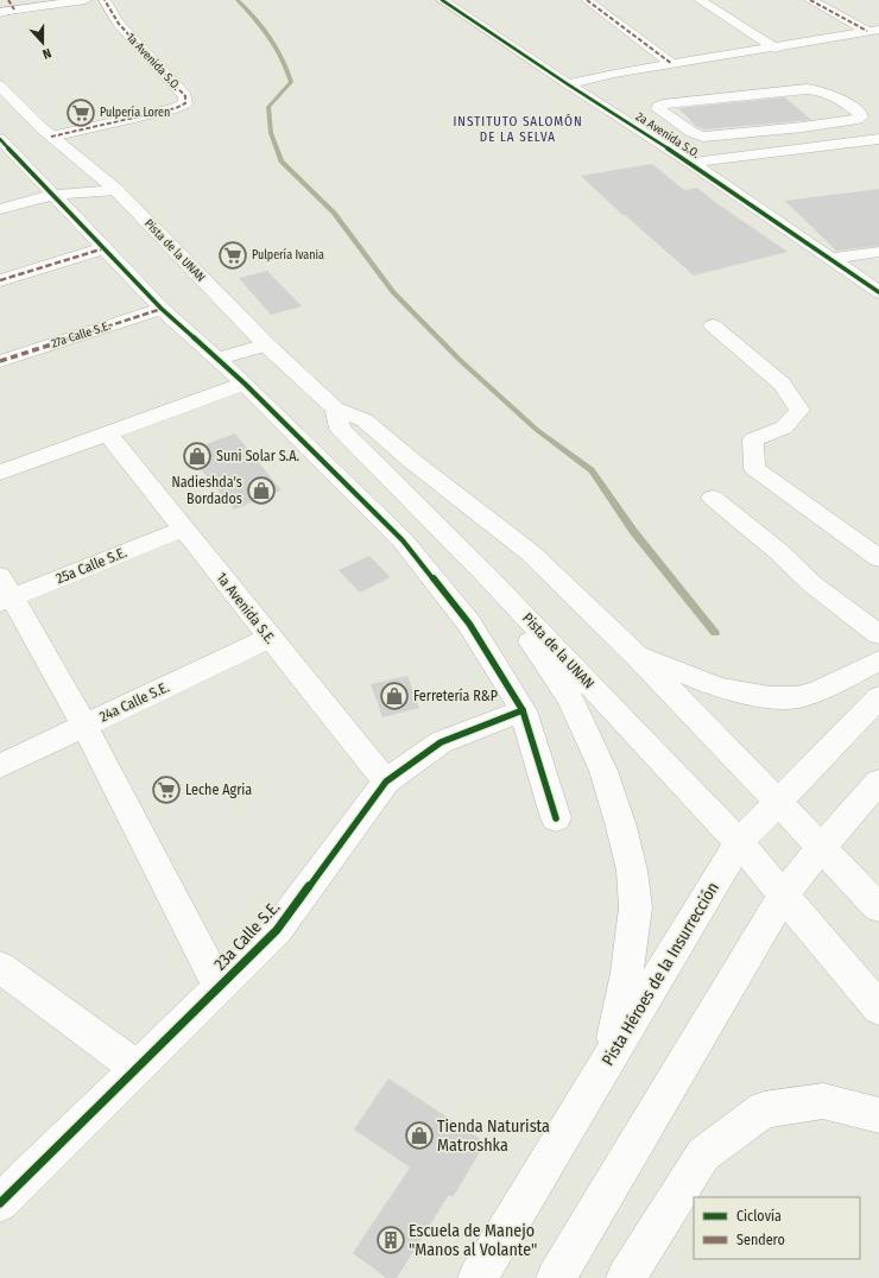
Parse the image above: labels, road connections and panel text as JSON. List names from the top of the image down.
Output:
{
  "streets": {
    "street": [
      "1a Avenida S.O.",
      "2a Avenida S.O.",
      "Pista de la UNAN",
      "27a Calle S.E.",
      "25a Calle S.E.",
      "1a Avenida S.E.",
      "24a Calle S.E.",
      "23a Calle S.E.",
      "Pista Héroes de la Insurrección"
    ]
  },
  "crossings": [
    ["1a Avenida S.O.", "Pista de la UNAN"],
    ["Pista de la UNAN", "Pista Héroes de la Insurrección"],
    ["25a Calle S.E.", "1a Avenida S.E."],
    ["1a Avenida S.E.", "24a Calle S.E."],
    ["1a Avenida S.E.", "23a Calle S.E."]
  ],
  "districts": ["INSTITUTO SALOMÓN DE LA SELVA"],
  "places": {
    "supermarket": ["Pulpería Loren", "Pulpería Ivania", "Leche Agria"],
    "shop": [
      "Suni Solar S.A.",
      "Nadieshda's Bordados",
      "Ferretería R&P",
      "Tienda Naturista Matroshka"
    ],
    "building": ["Escuela de Manejo \"Manos al Volante\""]
  },
  "legend": ["Ciclovía", "Sendero"],
  "north": "bottom"
}
